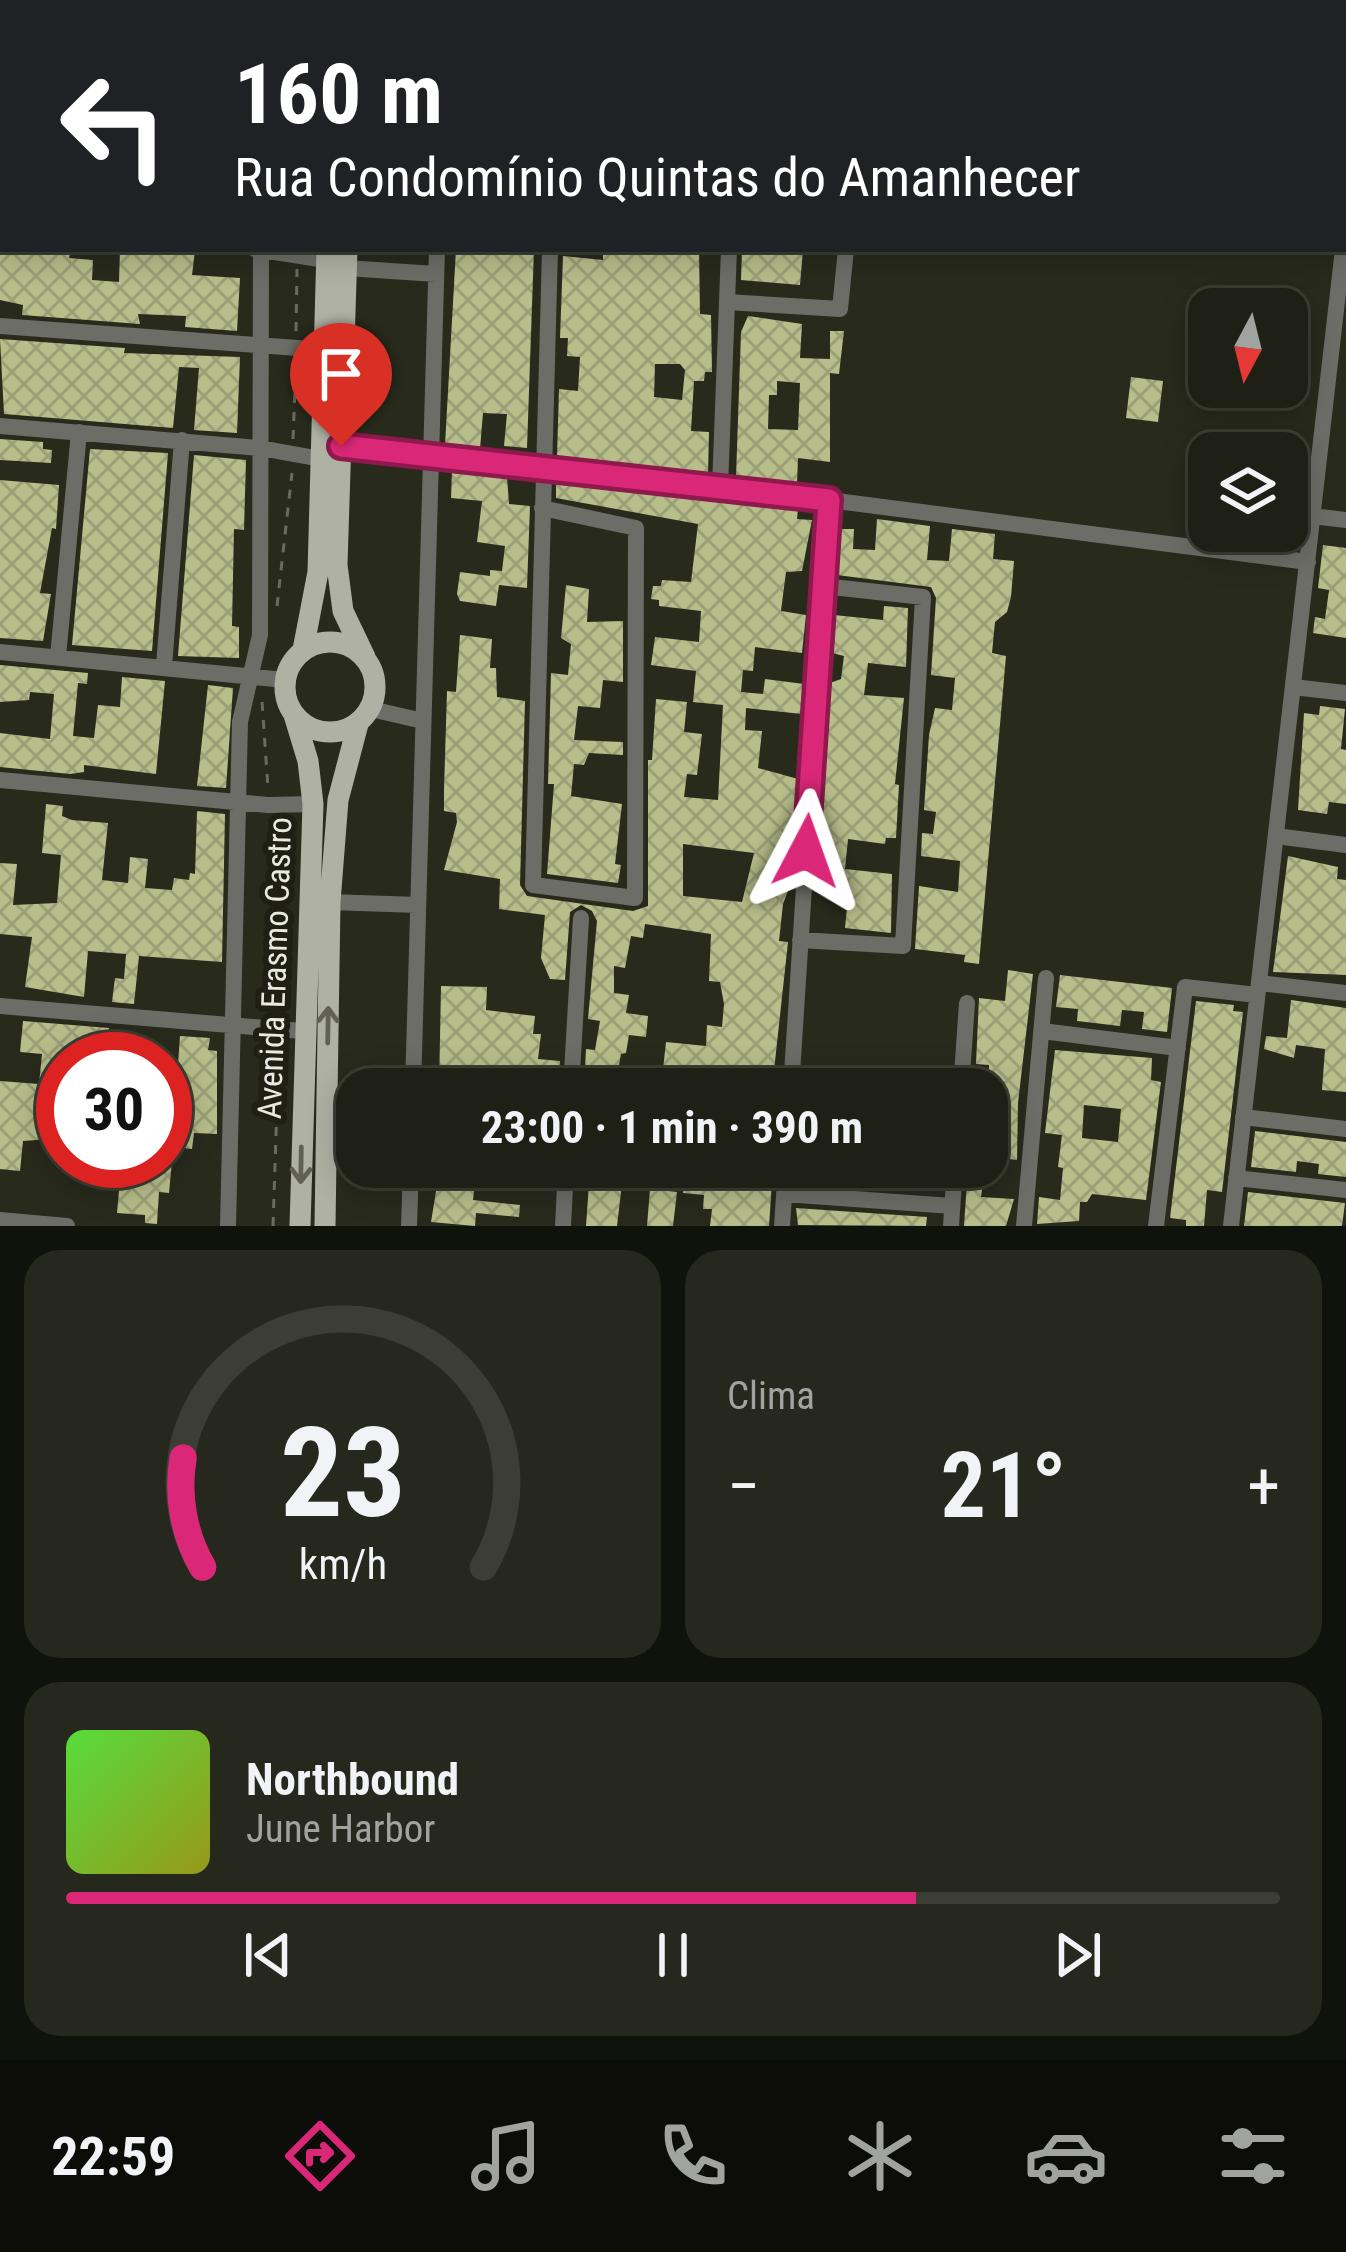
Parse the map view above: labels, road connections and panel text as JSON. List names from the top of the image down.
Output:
{
  "streets": {
    "main road": ["Avenida Erasmo Castro"]
  },
  "north": "bottom",
  "page": {
    "turn": ["160 m", "Rua Condomínio Quintas do Amanhecer"],
    "limit": "30",
    "trip": "23:00 · 1 min · 390 m",
    "tile": "Clima",
    "heat": ["−", "21°", "+"],
    "song": ["Northbound", "June Harbor"],
    "tabs": "22:59",
    "gauge": ["23", "km/h"]
  }
}
